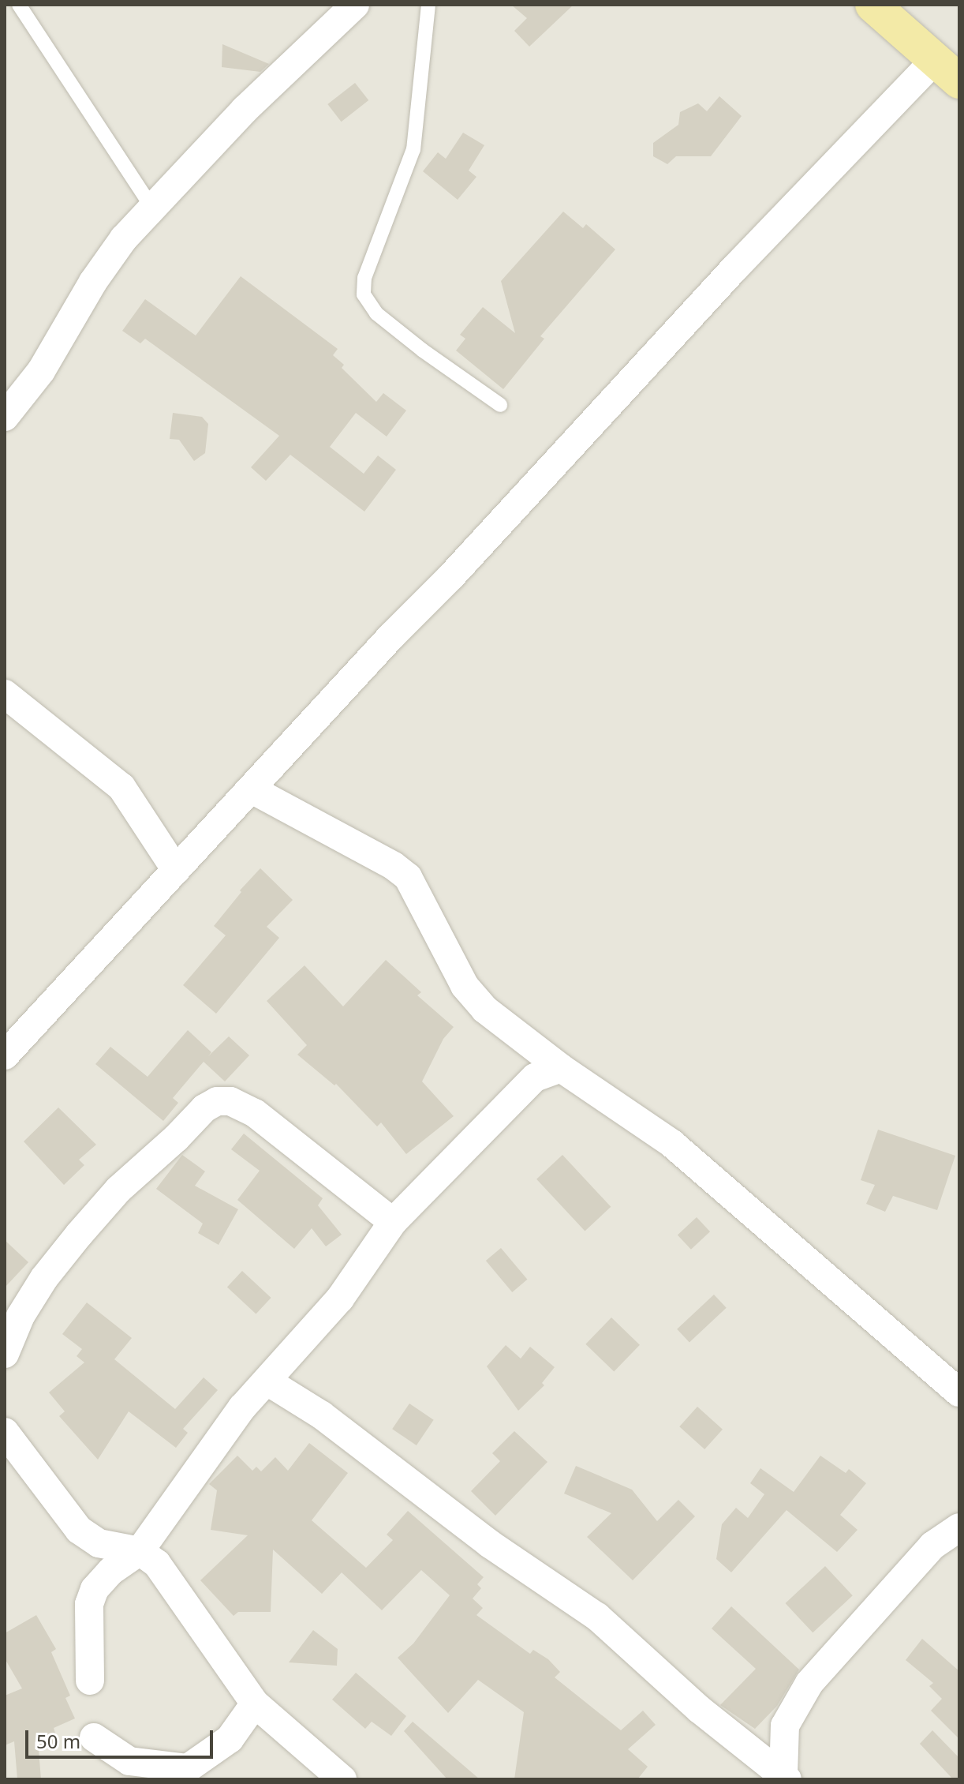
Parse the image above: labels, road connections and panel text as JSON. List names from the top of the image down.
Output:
{
  "scale_bar": "50 m"
}
